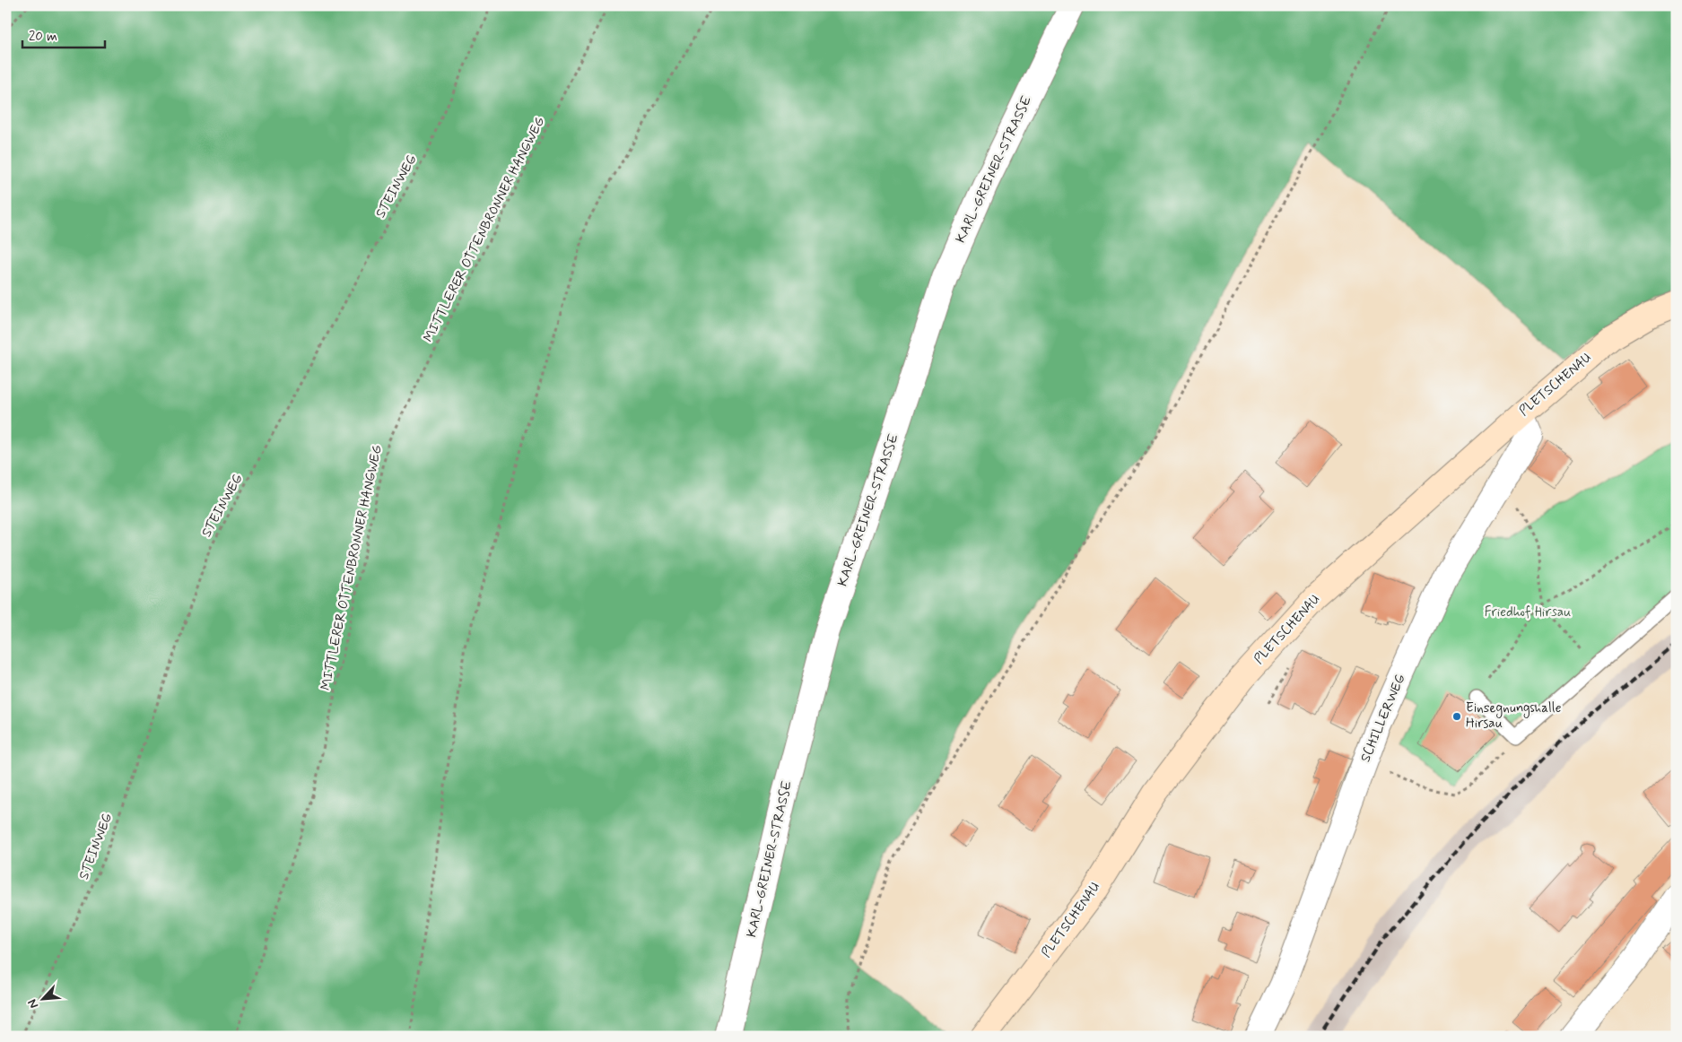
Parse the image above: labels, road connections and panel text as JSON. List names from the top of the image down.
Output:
{
  "streets": {
    "main road": ["PLETSCHENAU"],
    "street": ["KARL-GREINER-STRASSE", "SCHILLERWEG"],
    "path": ["STEINWEG", "MITTLERER OTTENBRONNER HANGWEG"]
  },
  "crossings": [
    ["PLETSCHENAU", "SCHILLERWEG"]
  ],
  "parks": ["Friedhof Hirsau"],
  "places": ["Einsegnungshalle Hirsau"],
  "scale_bar": "20 m",
  "north": "bottom left"
}
